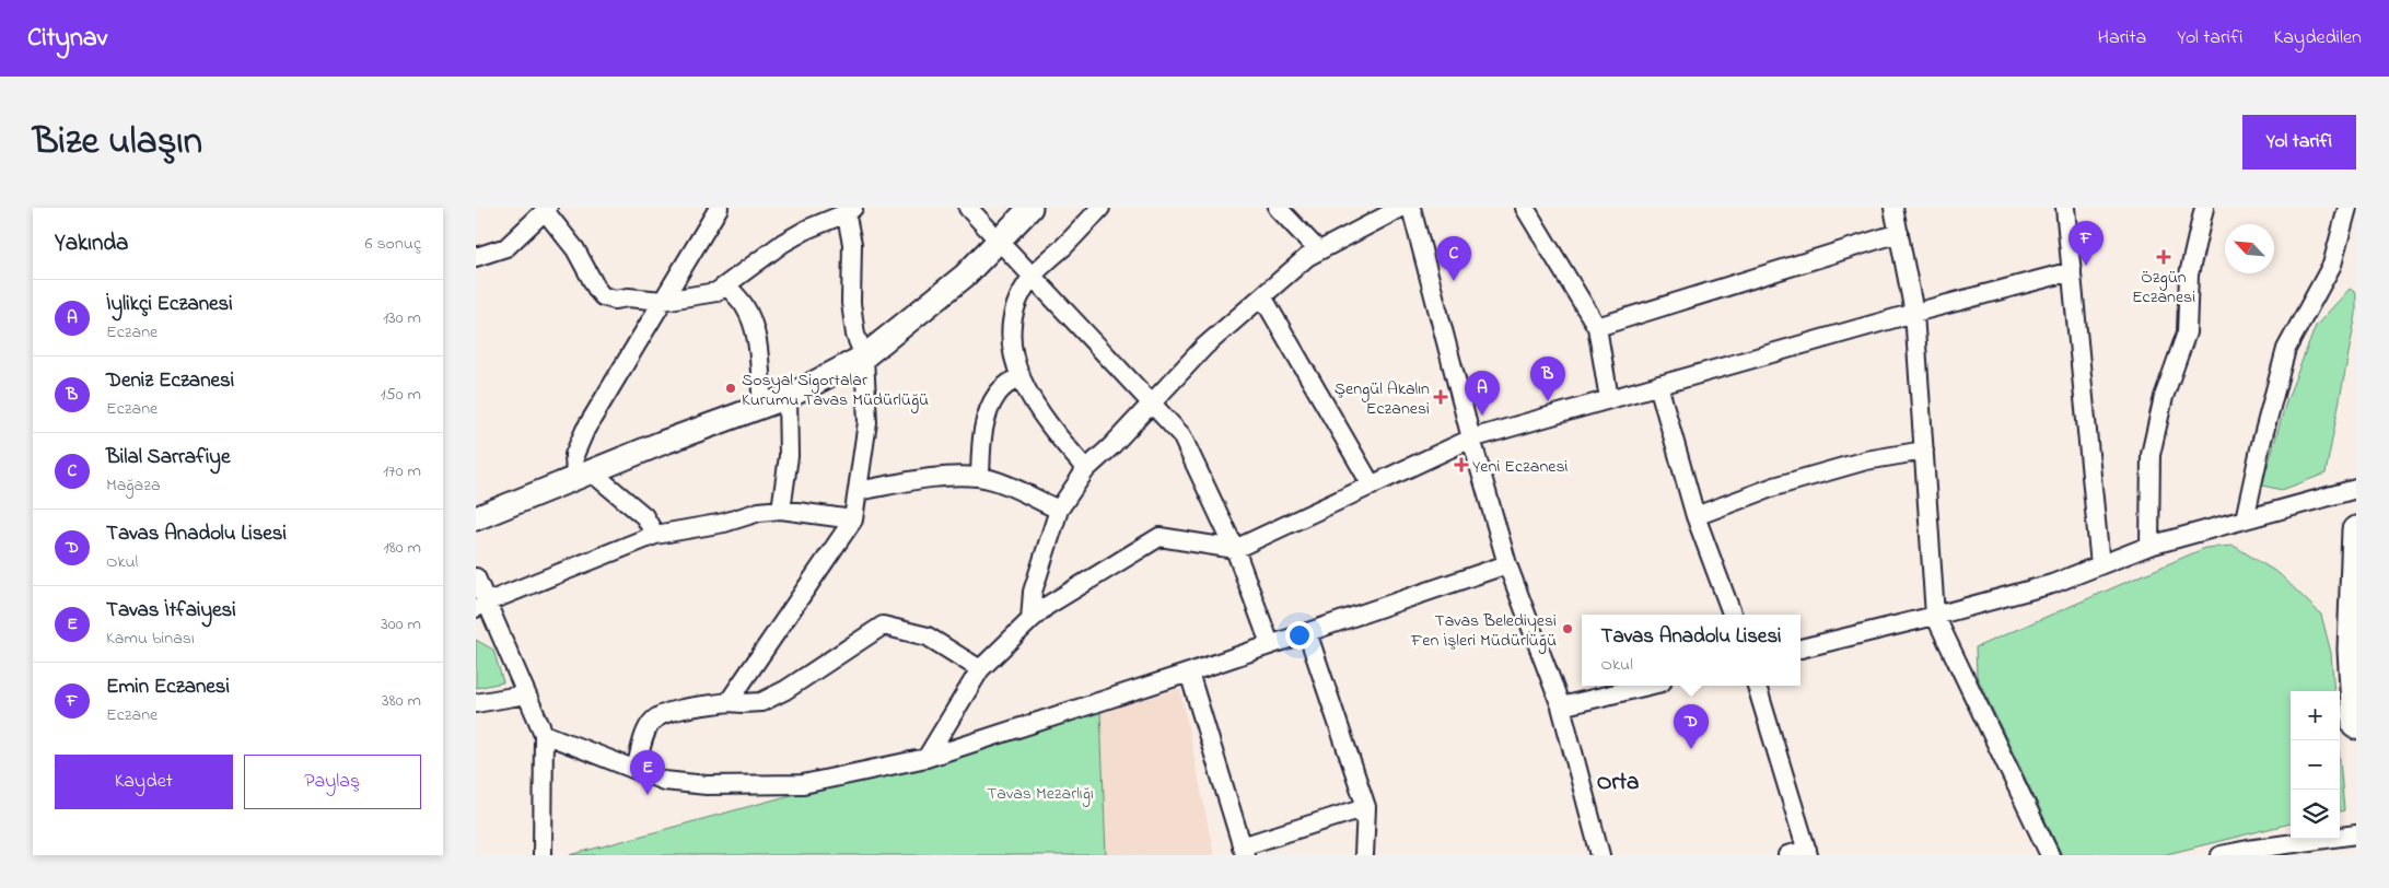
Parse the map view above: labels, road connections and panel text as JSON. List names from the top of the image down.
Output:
{
  "districts": ["Orta"],
  "parks": ["Tavas Mezarlığı"],
  "places": {
    "health": ["Özgün Eczanesi", "Şengül Akalın Eczanesi", "Yeni Eczanesi"],
    "other": ["Sosyal Sigortalar Kurumu Tavas Müdürlüğü", "Tavas Belediyesi Fen İşleri Müdürlüğü"]
  },
  "north": "top left",
  "page": {
    "header": "Citynav",
    "nav": ["Harita", "Yol tarifi", "Kaydedilen"],
    "title": "Bize ulaşın",
    "buttons": [
      "Yol tarifi",
      ["Kaydet", "Paylaş"]
    ],
    "heading": ["Yakında", "6 sonuç"],
    "pins": [
      "F",
      "C",
      "B",
      "A",
      "D",
      "E"
    ],
    "list": [
      {
        "mark": "A",
        "name": "İylikçi Eczanesi",
        "note": "Eczane",
        "value": "130 m"
      },
      {
        "mark": "B",
        "name": "Deniz Eczanesi",
        "note": "Eczane",
        "value": "150 m"
      },
      {
        "mark": "C",
        "name": "Bilal Sarrafiye",
        "note": "Mağaza",
        "value": "170 m"
      },
      {
        "mark": "D",
        "name": "Tavas Anadolu Lisesi",
        "note": "Okul",
        "value": "180 m"
      },
      {
        "mark": "E",
        "name": "Tavas İtfaiyesi",
        "note": "Kamu binası",
        "value": "300 m"
      },
      {
        "mark": "F",
        "name": "Emin Eczanesi",
        "note": "Eczane",
        "value": "380 m"
      }
    ],
    "popup": ["Tavas Anadolu Lisesi", "Okul"],
    "map_buttons": ["+", "−"]
  }
}
